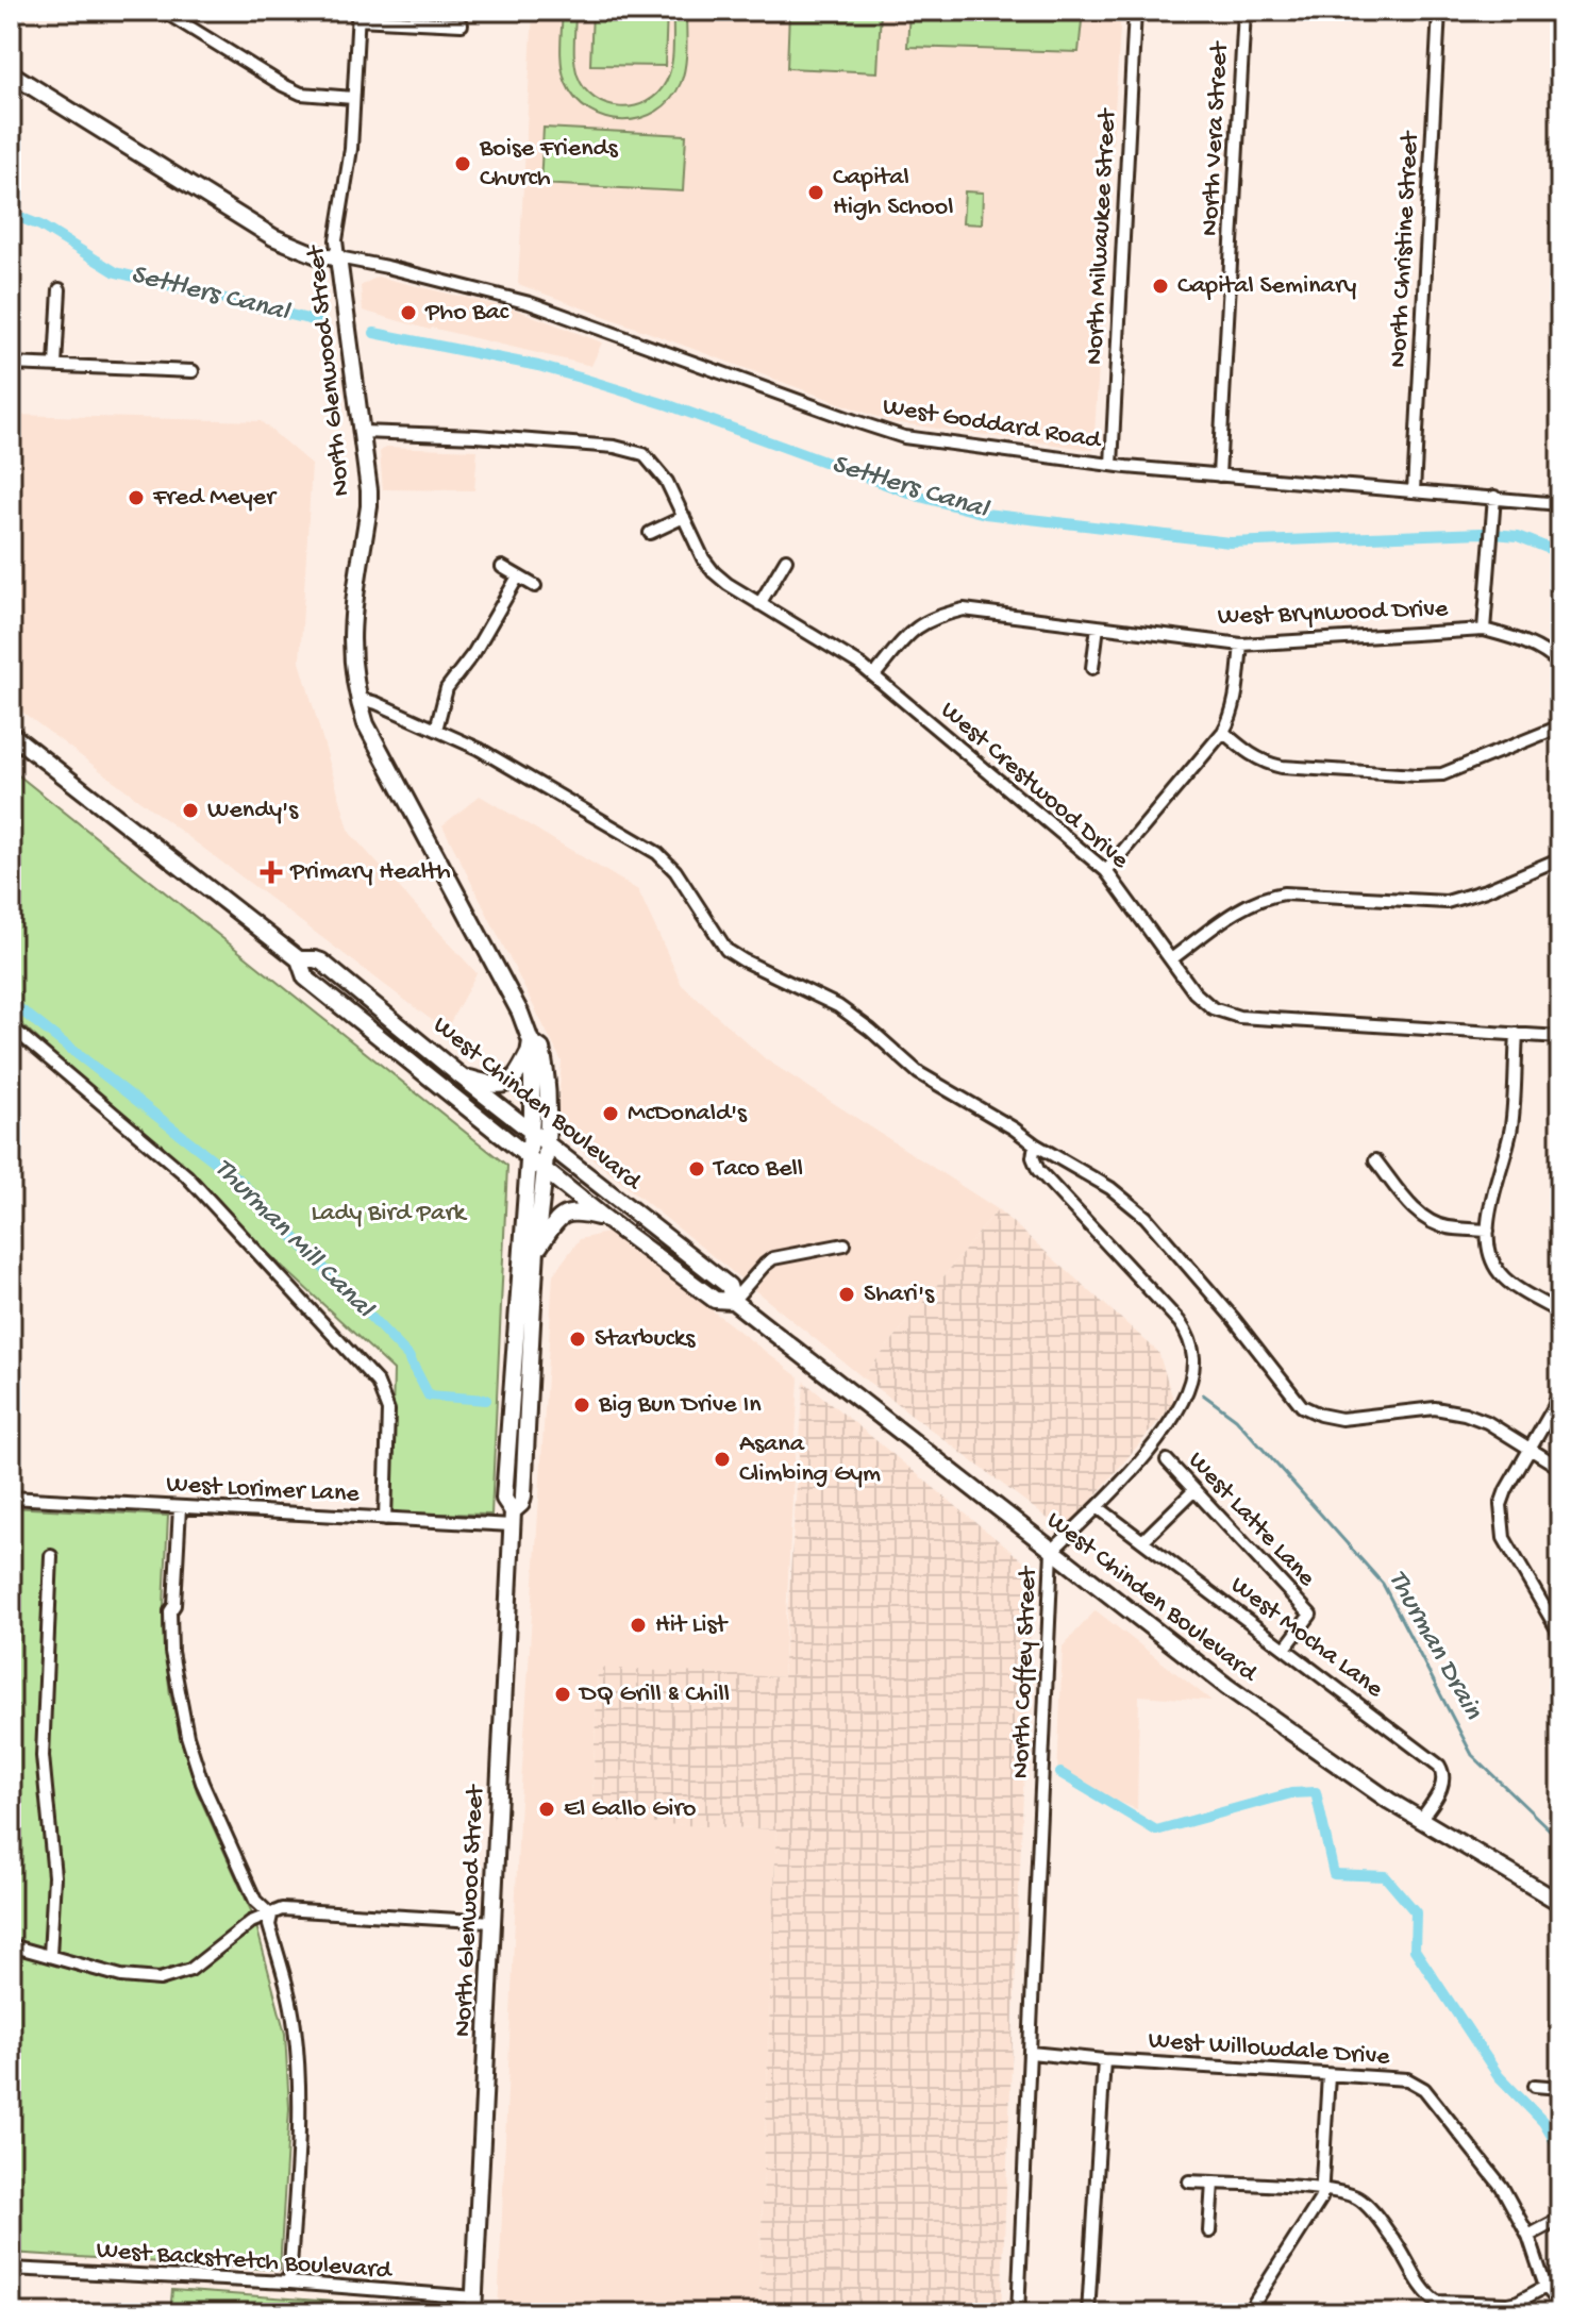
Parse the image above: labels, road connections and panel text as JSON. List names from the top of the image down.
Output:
{
  "streets": {
    "main road": ["North Glenwood Street", "West Chinden Boulevard"],
    "street": [
      "North Vera Street",
      "North Milwaukee Street",
      "North Christine Street",
      "West Goddard Road",
      "West Brynwood Drive",
      "West Crestwood Drive",
      "West Lorimer Lane",
      "West Latte Lane",
      "West Mocha Lane",
      "North Coffey Street",
      "West Willowdale Drive",
      "West Backstretch Boulevard"
    ]
  },
  "crossings": [
    ["North Vera Street", "West Goddard Road"],
    ["North Milwaukee Street", "West Goddard Road"],
    ["North Christine Street", "West Goddard Road"],
    ["North Glenwood Street", "West Goddard Road"],
    ["North Glenwood Street", "West Crestwood Drive"],
    ["North Glenwood Street", "West Chinden Boulevard"],
    ["North Glenwood Street", "West Lorimer Lane"],
    ["North Glenwood Street", "West Backstretch Boulevard"],
    ["West Brynwood Drive", "West Crestwood Drive"],
    ["West Chinden Boulevard", "West Mocha Lane"],
    ["West Chinden Boulevard", "North Coffey Street"],
    ["West Latte Lane", "West Mocha Lane"],
    ["West Mocha Lane", "North Coffey Street"],
    ["North Coffey Street", "West Willowdale Drive"]
  ],
  "water": ["Settlers Canal", "Thurman Mill Canal", "Thurman Drain"],
  "parks": ["Lady Bird Park"],
  "places": {
    "other": [
      "Boise Friends Church",
      "Capital High School",
      "Capital Seminary",
      "Pho Bac",
      "Fred Meyer",
      "Wendy's",
      "McDonald's",
      "Taco Bell",
      "Shari's",
      "Starbucks",
      "Big Bun Drive In",
      "Asana Climbing Gym",
      "Hit List",
      "DQ Grill & Chill",
      "El Gallo Giro"
    ],
    "health": ["Primary Health"]
  }
}
